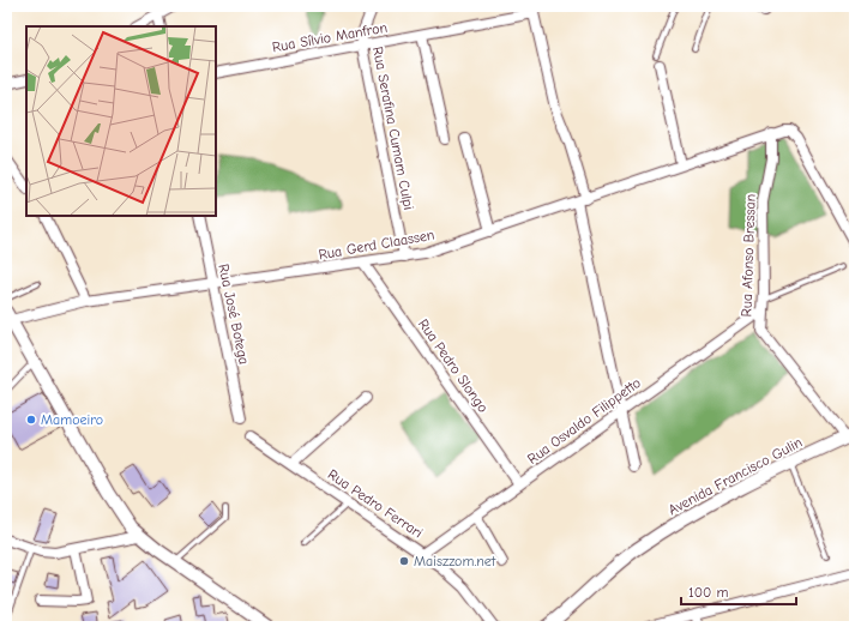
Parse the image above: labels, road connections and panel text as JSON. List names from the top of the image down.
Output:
{
  "streets": {
    "street": [
      "Rua Sílvio Manfron",
      "Rua Serafina Cumam Culpi",
      "Rua Gerd Claassen",
      "Rua Afonso Bressan",
      "Rua José Botega",
      "Rua Pedro Slongo",
      "Rua Osvaldo Filippetto",
      "Avenida Francisco Gulin",
      "Rua Pedro Ferrari"
    ]
  },
  "crossings": [
    ["Rua Sílvio Manfron", "Rua Serafina Cumam Culpi"],
    ["Rua Serafina Cumam Culpi", "Rua Gerd Claassen"],
    ["Rua Gerd Claassen", "Rua Afonso Bressan"],
    ["Rua Gerd Claassen", "Rua José Botega"],
    ["Rua Gerd Claassen", "Rua Pedro Slongo"],
    ["Rua Afonso Bressan", "Rua Osvaldo Filippetto"],
    ["Rua Afonso Bressan", "Avenida Francisco Gulin"],
    ["Rua Pedro Slongo", "Rua Osvaldo Filippetto"],
    ["Rua Osvaldo Filippetto", "Rua Pedro Ferrari"]
  ],
  "places": ["Mamoeiro", "Maiszzom.net"],
  "scale_bar": "100 m"
}
